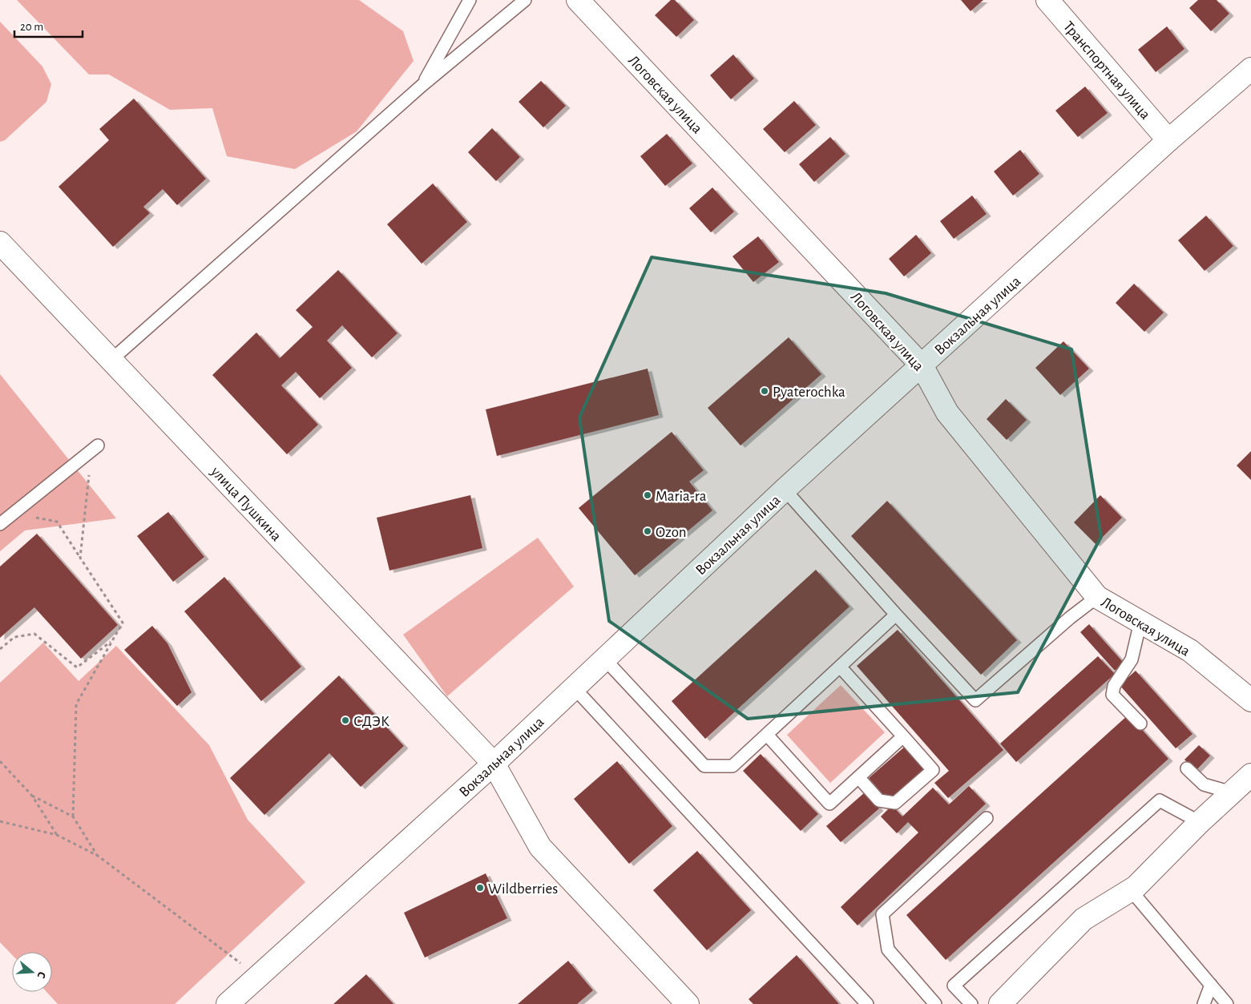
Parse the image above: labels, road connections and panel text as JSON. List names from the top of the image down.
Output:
{
  "streets": {
    "street": [
      "Транспортная улица",
      "Логовская улица",
      "Вокзальная улица",
      "улица Пушкина"
    ]
  },
  "crossings": [
    ["Транспортная улица", "Вокзальная улица"],
    ["Логовская улица", "Вокзальная улица"],
    ["Вокзальная улица", "улица Пушкина"]
  ],
  "places": [
    "Pyaterochka",
    "Maria-ra",
    "Ozon",
    "СДЭК",
    "Wildberries"
  ],
  "scale_bar": "20 m",
  "north": "right"
}
